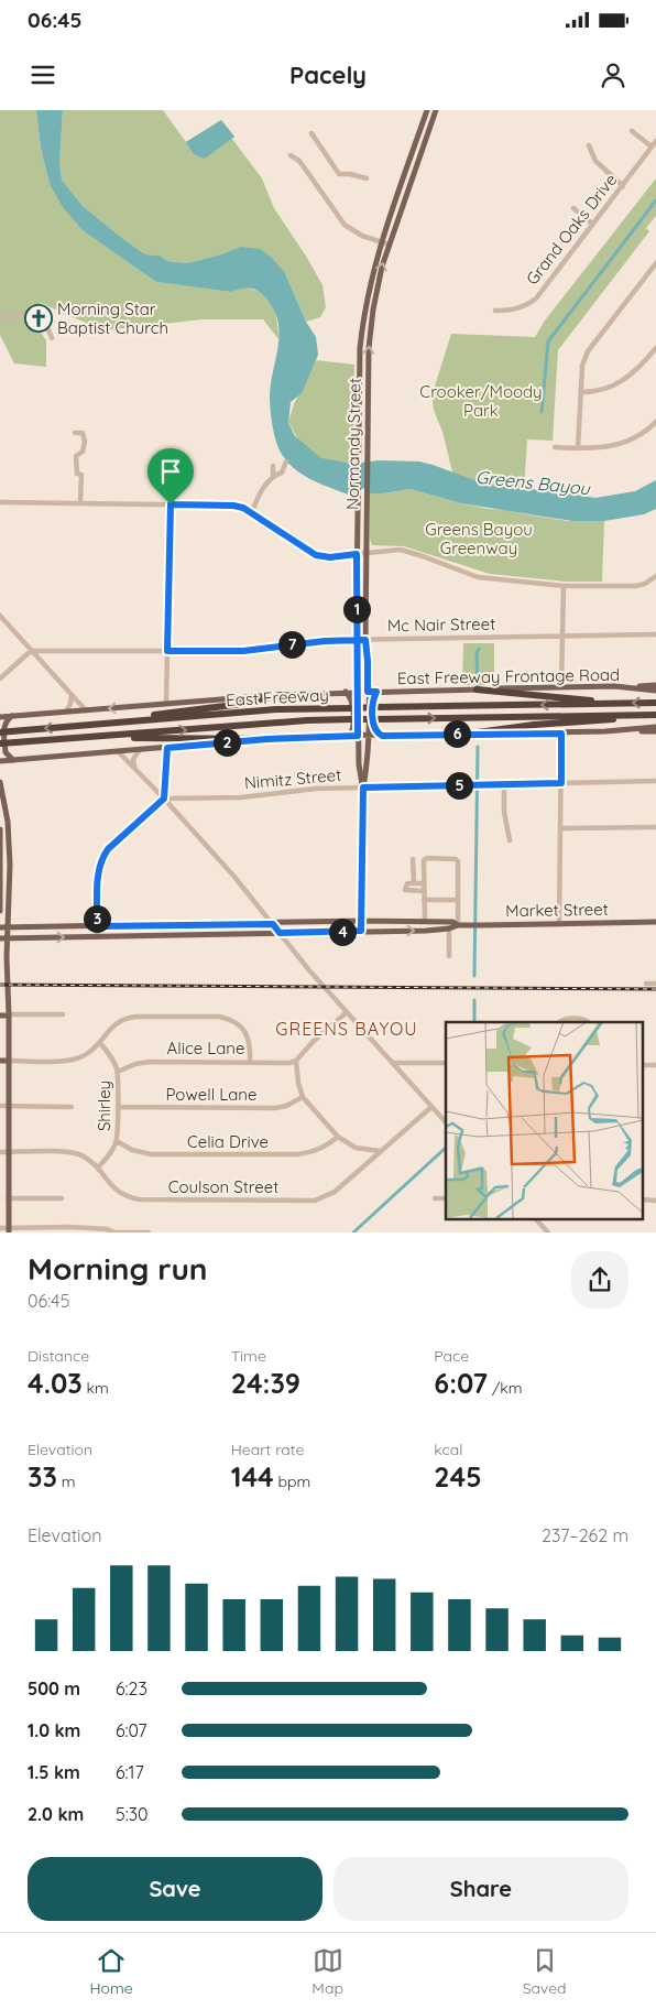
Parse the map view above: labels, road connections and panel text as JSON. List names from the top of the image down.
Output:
{
  "streets": {
    "highway": ["East Freeway"],
    "main road": ["Normandy Street", "East Freeway Frontage Road", "Market Street"],
    "street": [
      "Grand Oaks Drive",
      "Mc Nair Street",
      "Nimitz Street",
      "Alice Lane",
      "Powell Lane",
      "Shirley",
      "Celia Drive",
      "Coulson Street"
    ]
  },
  "crossings": [
    ["Normandy Street", "Mc Nair Street"],
    ["Normandy Street", "East Freeway Frontage Road"],
    ["Normandy Street", "Nimitz Street"],
    ["Normandy Street", "Market Street"],
    ["Alice Lane", "Shirley"],
    ["Powell Lane", "Shirley"],
    ["Shirley", "Celia Drive"],
    ["Shirley", "Coulson Street"]
  ],
  "districts": ["GREENS BAYOU"],
  "water": ["Greens Bayou"],
  "parks": ["Crooker/Moody Park", "Greens Bayou Greenway"],
  "places": {
    "church": ["Morning Star Baptist Church"]
  },
  "page": {
    "status": "06:45",
    "header": "Pacely",
    "pins": [
      "1",
      "7",
      "6",
      "2",
      "5",
      "3",
      "4"
    ],
    "heading": ["Morning run", "06:45"],
    "stats": [
      ["Distance", "4.03 km"],
      ["Time", "24:39"],
      ["Pace", "6:07 /km"],
      ["Elevation", "33 m"],
      ["Heart rate", "144 bpm"],
      ["kcal", "245"]
    ],
    "chart": ["Elevation", "237–262 m"],
    "list": [
      {
        "name": "500 m",
        "note": "6:23"
      },
      {
        "name": "1.0 km",
        "note": "6:07"
      },
      {
        "name": "1.5 km",
        "note": "6:17"
      },
      {
        "name": "2.0 km",
        "note": "5:30"
      }
    ],
    "buttons": ["Save", "Share"],
    "tabs": ["Home", "Map", "Saved"]
  }
}
